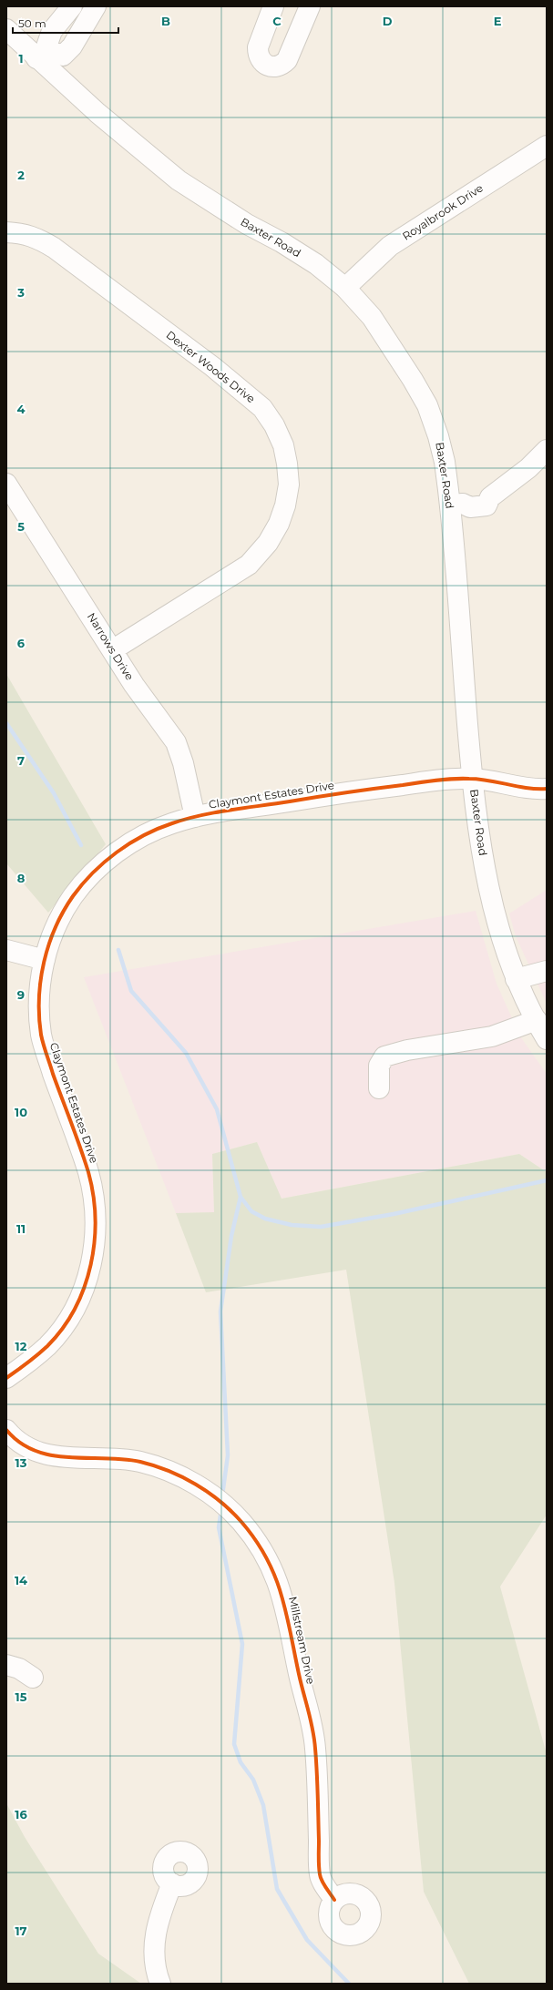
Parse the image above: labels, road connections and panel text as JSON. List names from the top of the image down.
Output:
{
  "streets": {
    "street": [
      "Royalbrook Drive",
      "Baxter Road",
      "Dexter Woods Drive",
      "Narrows Drive",
      "Claymont Estates Drive",
      "Millstream Drive"
    ]
  },
  "crossings": [
    ["Royalbrook Drive", "Baxter Road"],
    ["Baxter Road", "Claymont Estates Drive"],
    ["Dexter Woods Drive", "Narrows Drive"],
    ["Narrows Drive", "Claymont Estates Drive"]
  ],
  "scale_bar": "50 m",
  "grid": {
    "columns": [
      "B",
      "C",
      "D",
      "E"
    ],
    "rows": [
      "1",
      "2",
      "3",
      "4",
      "5",
      "6",
      "7",
      "8",
      "9",
      "10",
      "11",
      "12",
      "13",
      "14",
      "15",
      "16",
      "17"
    ]
  }
}
